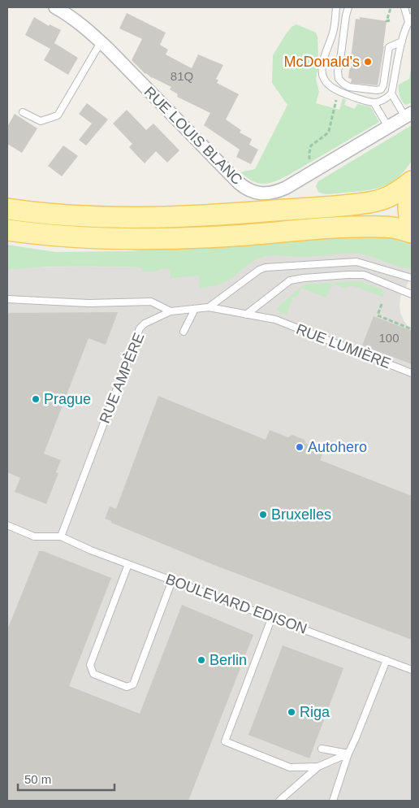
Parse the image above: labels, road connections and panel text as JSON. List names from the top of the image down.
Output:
{
  "streets": {
    "street": ["RUE LOUIS BLANC"],
    "lane": ["RUE LUMIÈRE", "RUE AMPÈRE", "BOULEVARD EDISON"]
  },
  "crossings": [
    ["RUE LUMIÈRE", "RUE AMPÈRE"],
    ["RUE AMPÈRE", "BOULEVARD EDISON"]
  ],
  "places": [
    "McDonald's",
    "Prague",
    "Autohero",
    "Bruxelles",
    "Berlin",
    "Riga"
  ],
  "house_numbers": ["81Q", "100"],
  "scale_bar": "50 m"
}
